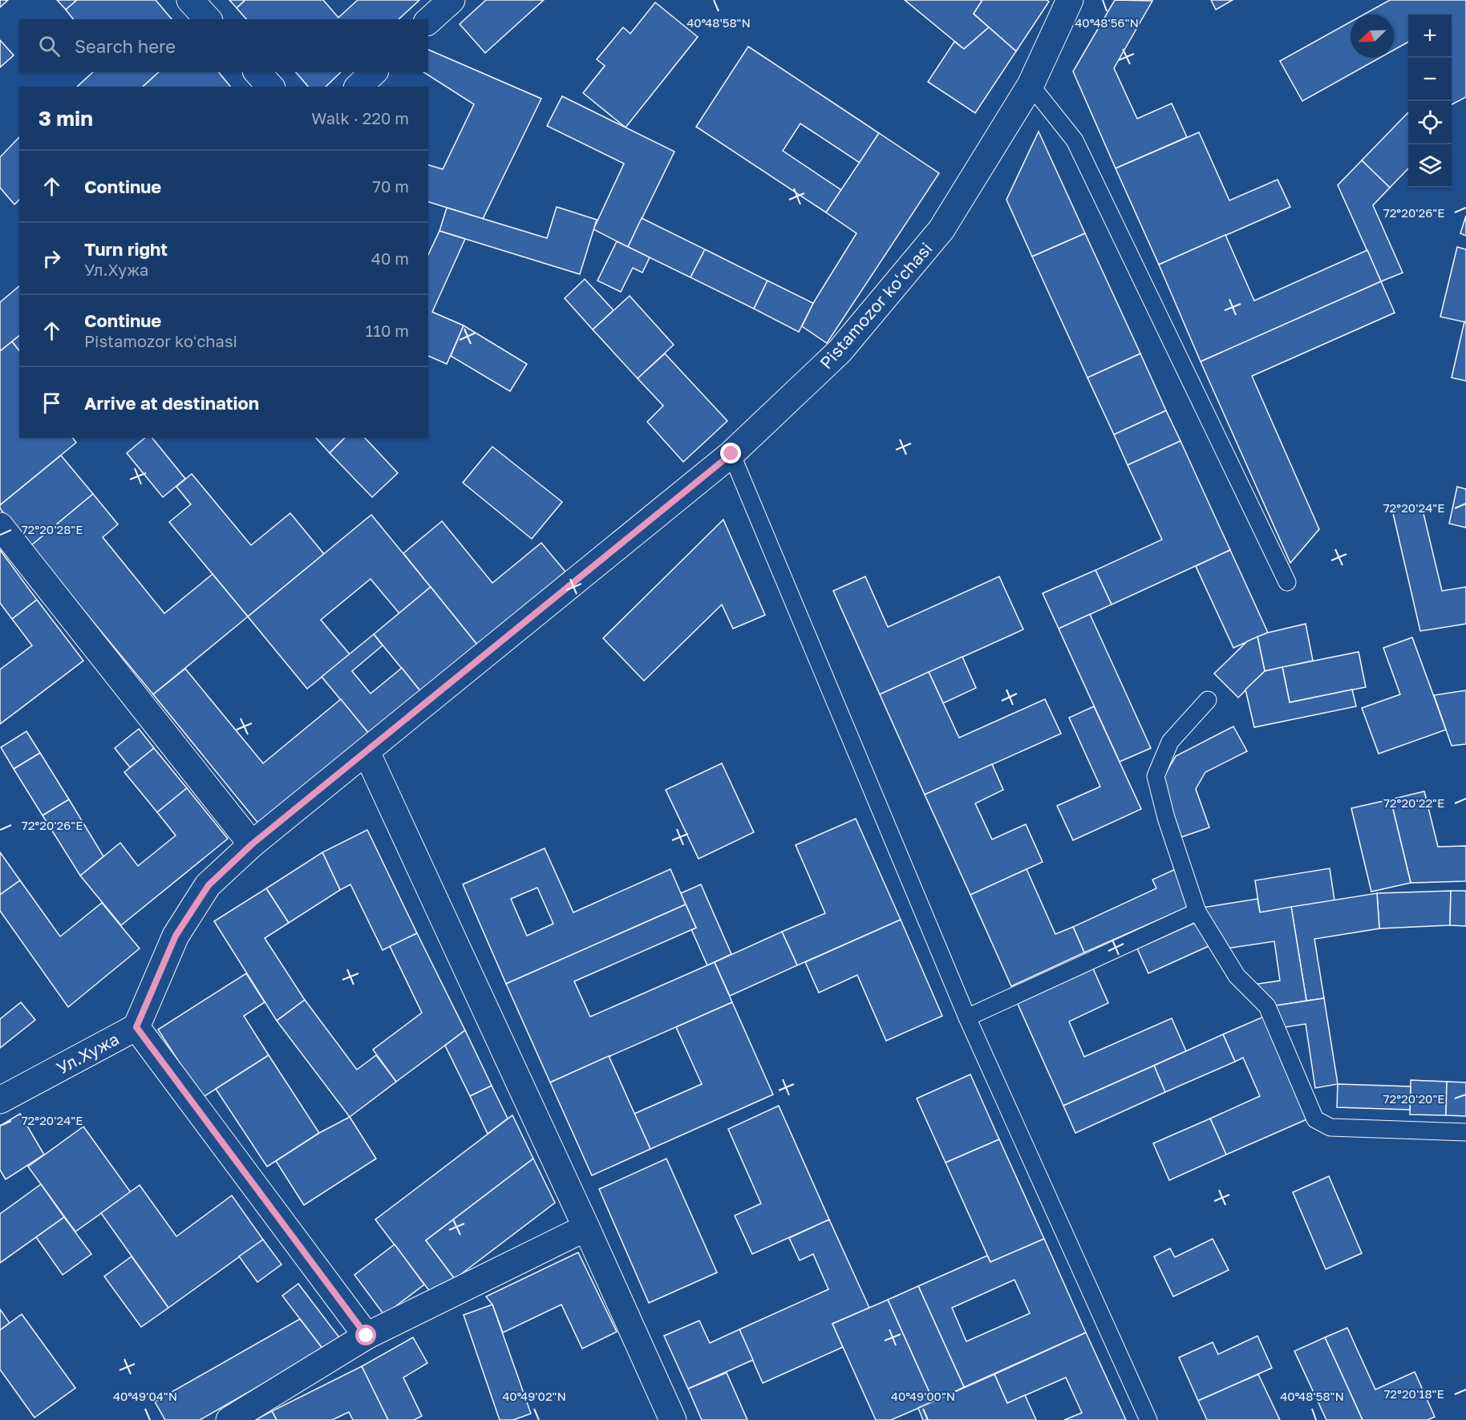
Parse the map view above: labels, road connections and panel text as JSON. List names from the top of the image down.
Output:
{
  "streets": {
    "street": ["Pistamozor koʻchasi", "Ул.Хужа"]
  },
  "crossings": [
    ["Pistamozor koʻchasi", "Ул.Хужа"]
  ],
  "north": "bottom left",
  "page": {
    "map_buttons": ["+", "−"],
    "search": "Search here",
    "heading": ["3 min", "Walk · 220 m"],
    "list": [
      ["Continue", "70 m"],
      ["Turn right", "Ул.Хужа", "40 m"],
      ["Continue", "Pistamozor koʻchasi", "110 m"],
      "Arrive at destination"
    ]
  },
  "coordinates": [
    "40°48'58\"N",
    "40°48'56\"N",
    "72°20'26\"E",
    "72°20'24\"E",
    "72°20'28\"E",
    "72°20'22\"E",
    "72°20'20\"E",
    "72°20'18\"E",
    "40°49'04\"N",
    "40°49'02\"N",
    "40°49'00\"N"
  ]
}
